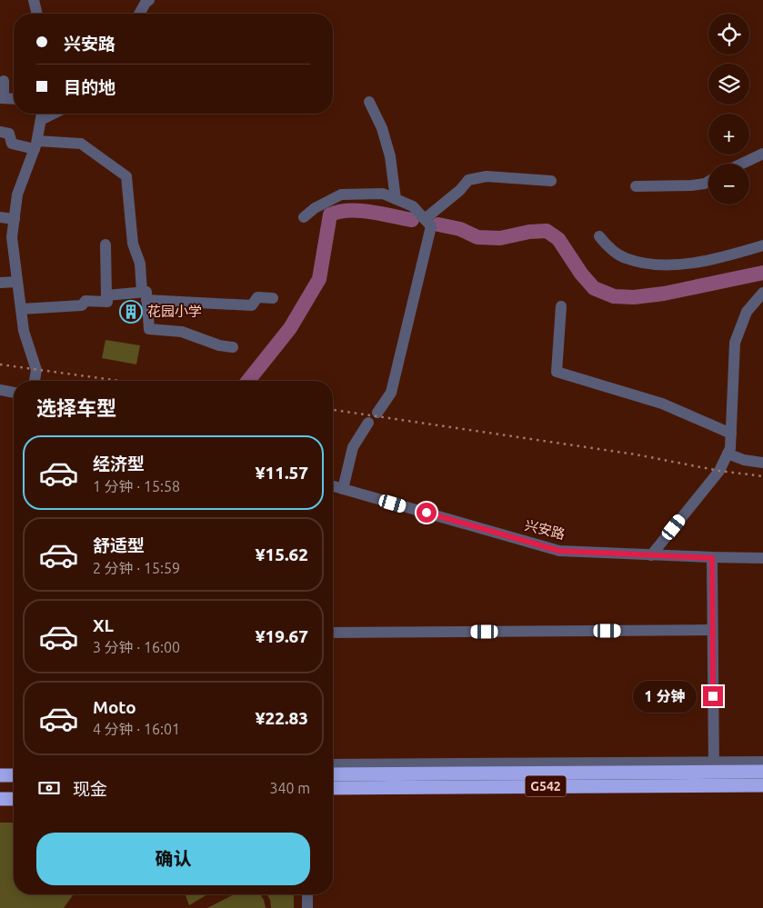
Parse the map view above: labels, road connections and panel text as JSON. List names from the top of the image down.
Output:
{
  "streets": {
    "highway": ["G542"],
    "street": ["兴安路"]
  },
  "places": {
    "building": ["花园小学"]
  },
  "page": {
    "map_buttons": ["+", "−"],
    "banner": ["兴安路", "目的地"],
    "heading": "选择车型",
    "list": [
      {
        "name": "经济型",
        "note": "1 分钟 · 15:58",
        "value": "¥11.57"
      },
      {
        "name": "舒适型",
        "note": "2 分钟 · 15:59",
        "value": "¥15.62"
      },
      {
        "name": "XL",
        "note": "3 分钟 · 16:00",
        "value": "¥19.67"
      },
      {
        "name": "Moto",
        "note": "4 分钟 · 16:01",
        "value": "¥22.83"
      }
    ],
    "bubble": "1 分钟",
    "pay": ["现金", "340 m"],
    "buttons": "确认"
  }
}
